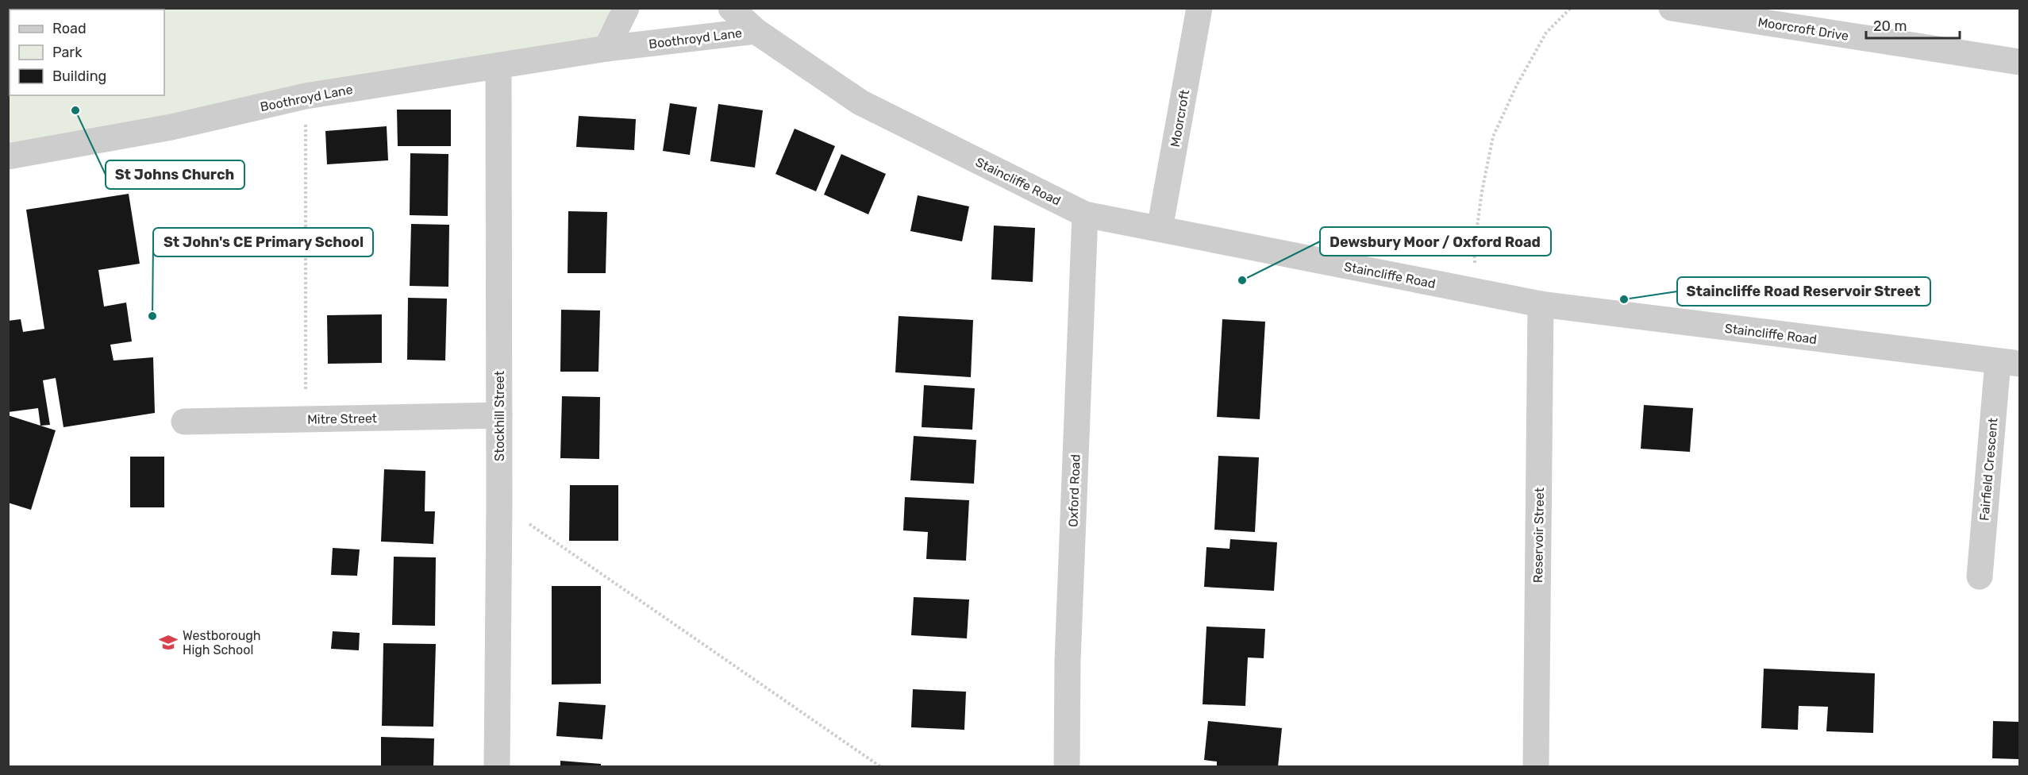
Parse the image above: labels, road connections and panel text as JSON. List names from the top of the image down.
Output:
{
  "streets": {
    "street": [
      "Moorcroft Drive",
      "Boothroyd Lane",
      "Moorcroft",
      "Staincliffe Road",
      "Stockhill Street",
      "Mitre Street",
      "Fairfield Crescent",
      "Oxford Road",
      "Reservoir Street"
    ]
  },
  "crossings": [
    ["Boothroyd Lane", "Staincliffe Road"],
    ["Boothroyd Lane", "Stockhill Street"],
    ["Moorcroft", "Staincliffe Road"],
    ["Staincliffe Road", "Fairfield Crescent"],
    ["Staincliffe Road", "Oxford Road"],
    ["Staincliffe Road", "Reservoir Street"],
    ["Stockhill Street", "Mitre Street"]
  ],
  "places": {
    "other": [
      "St Johns Church",
      "Dewsbury Moor / Oxford Road",
      "Staincliffe Road Reservoir Street",
      "St John's CE Primary School"
    ],
    "school or university": ["Westborough High School"]
  },
  "legend": ["Road", "Park", "Building"],
  "scale_bar": "20 m"
}
